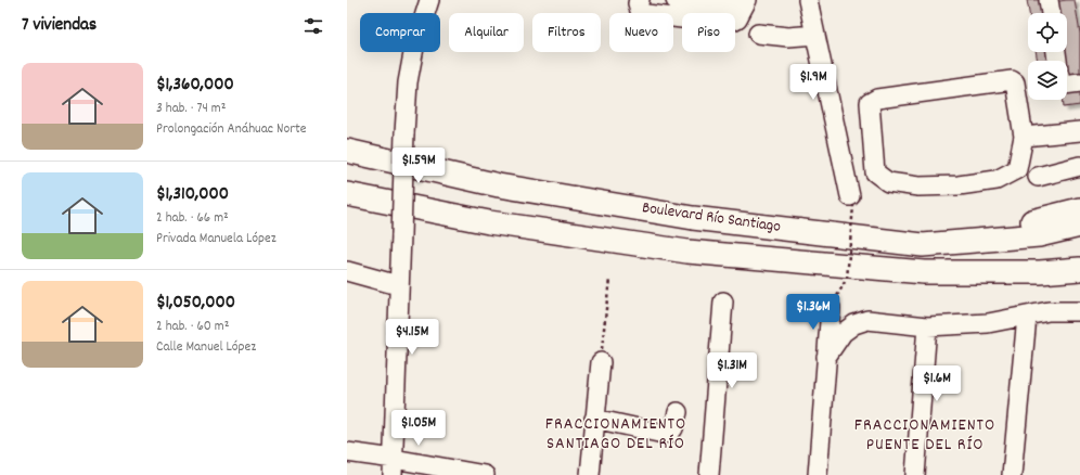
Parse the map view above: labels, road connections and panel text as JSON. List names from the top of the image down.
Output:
{
  "streets": {
    "main road": ["Boulevard Río Santiago"]
  },
  "districts": ["FRACCIONAMIENTO SANTIAGO DEL RÍO", "FRACCIONAMIENTO PUENTE DEL RÍO"],
  "page": {
    "heading": "7 viviendas",
    "chip": [
      "Comprar",
      "Alquilar",
      "Filtros",
      "Nuevo",
      "Piso"
    ],
    "list": [
      {
        "name": "$1,360,000",
        "note": "3 hab. · 74 m² · Prolongación Anáhuac Norte"
      },
      {
        "name": "$1,310,000",
        "note": "2 hab. · 66 m² · Privada Manuela López"
      },
      {
        "name": "$1,050,000",
        "note": "2 hab. · 60 m² · Calle Manuel López"
      }
    ],
    "price": [
      "$1.9M",
      "$1.59M",
      "$1.36M",
      "$4.15M",
      "$1.31M",
      "$1.6M",
      "$1.05M"
    ]
  }
}
